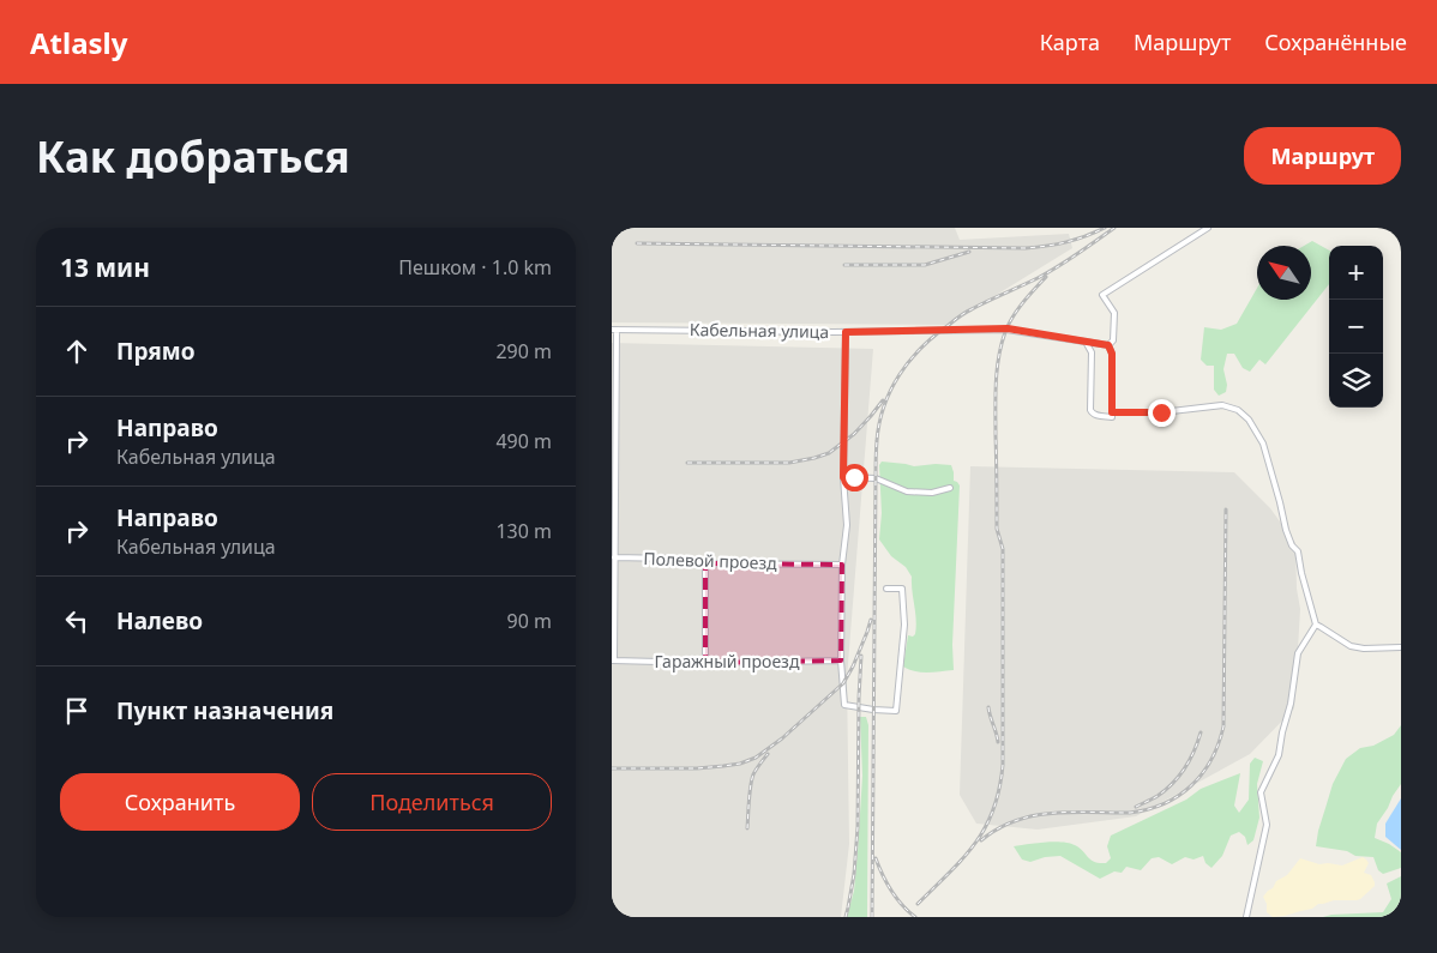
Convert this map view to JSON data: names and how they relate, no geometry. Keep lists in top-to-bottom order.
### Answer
{
  "streets": {
    "street": ["Кабельная улица", "Полевой проезд", "Гаражный проезд"]
  },
  "north": "top left",
  "page": {
    "header": "Atlasly",
    "nav": ["Карта", "Маршрут", "Сохранённые"],
    "buttons": [
      "Маршрут",
      ["Сохранить", "Поделиться"]
    ],
    "title": "Как добраться",
    "heading": ["13 мин", "Пешком · 1.0 km"],
    "map_buttons": ["+", "−"],
    "list": [
      ["Прямо", "290 m"],
      ["Направо", "Кабельная улица", "490 m"],
      ["Направо", "Кабельная улица", "130 m"],
      ["Налево", "90 m"],
      "Пункт назначения"
    ]
  }
}
